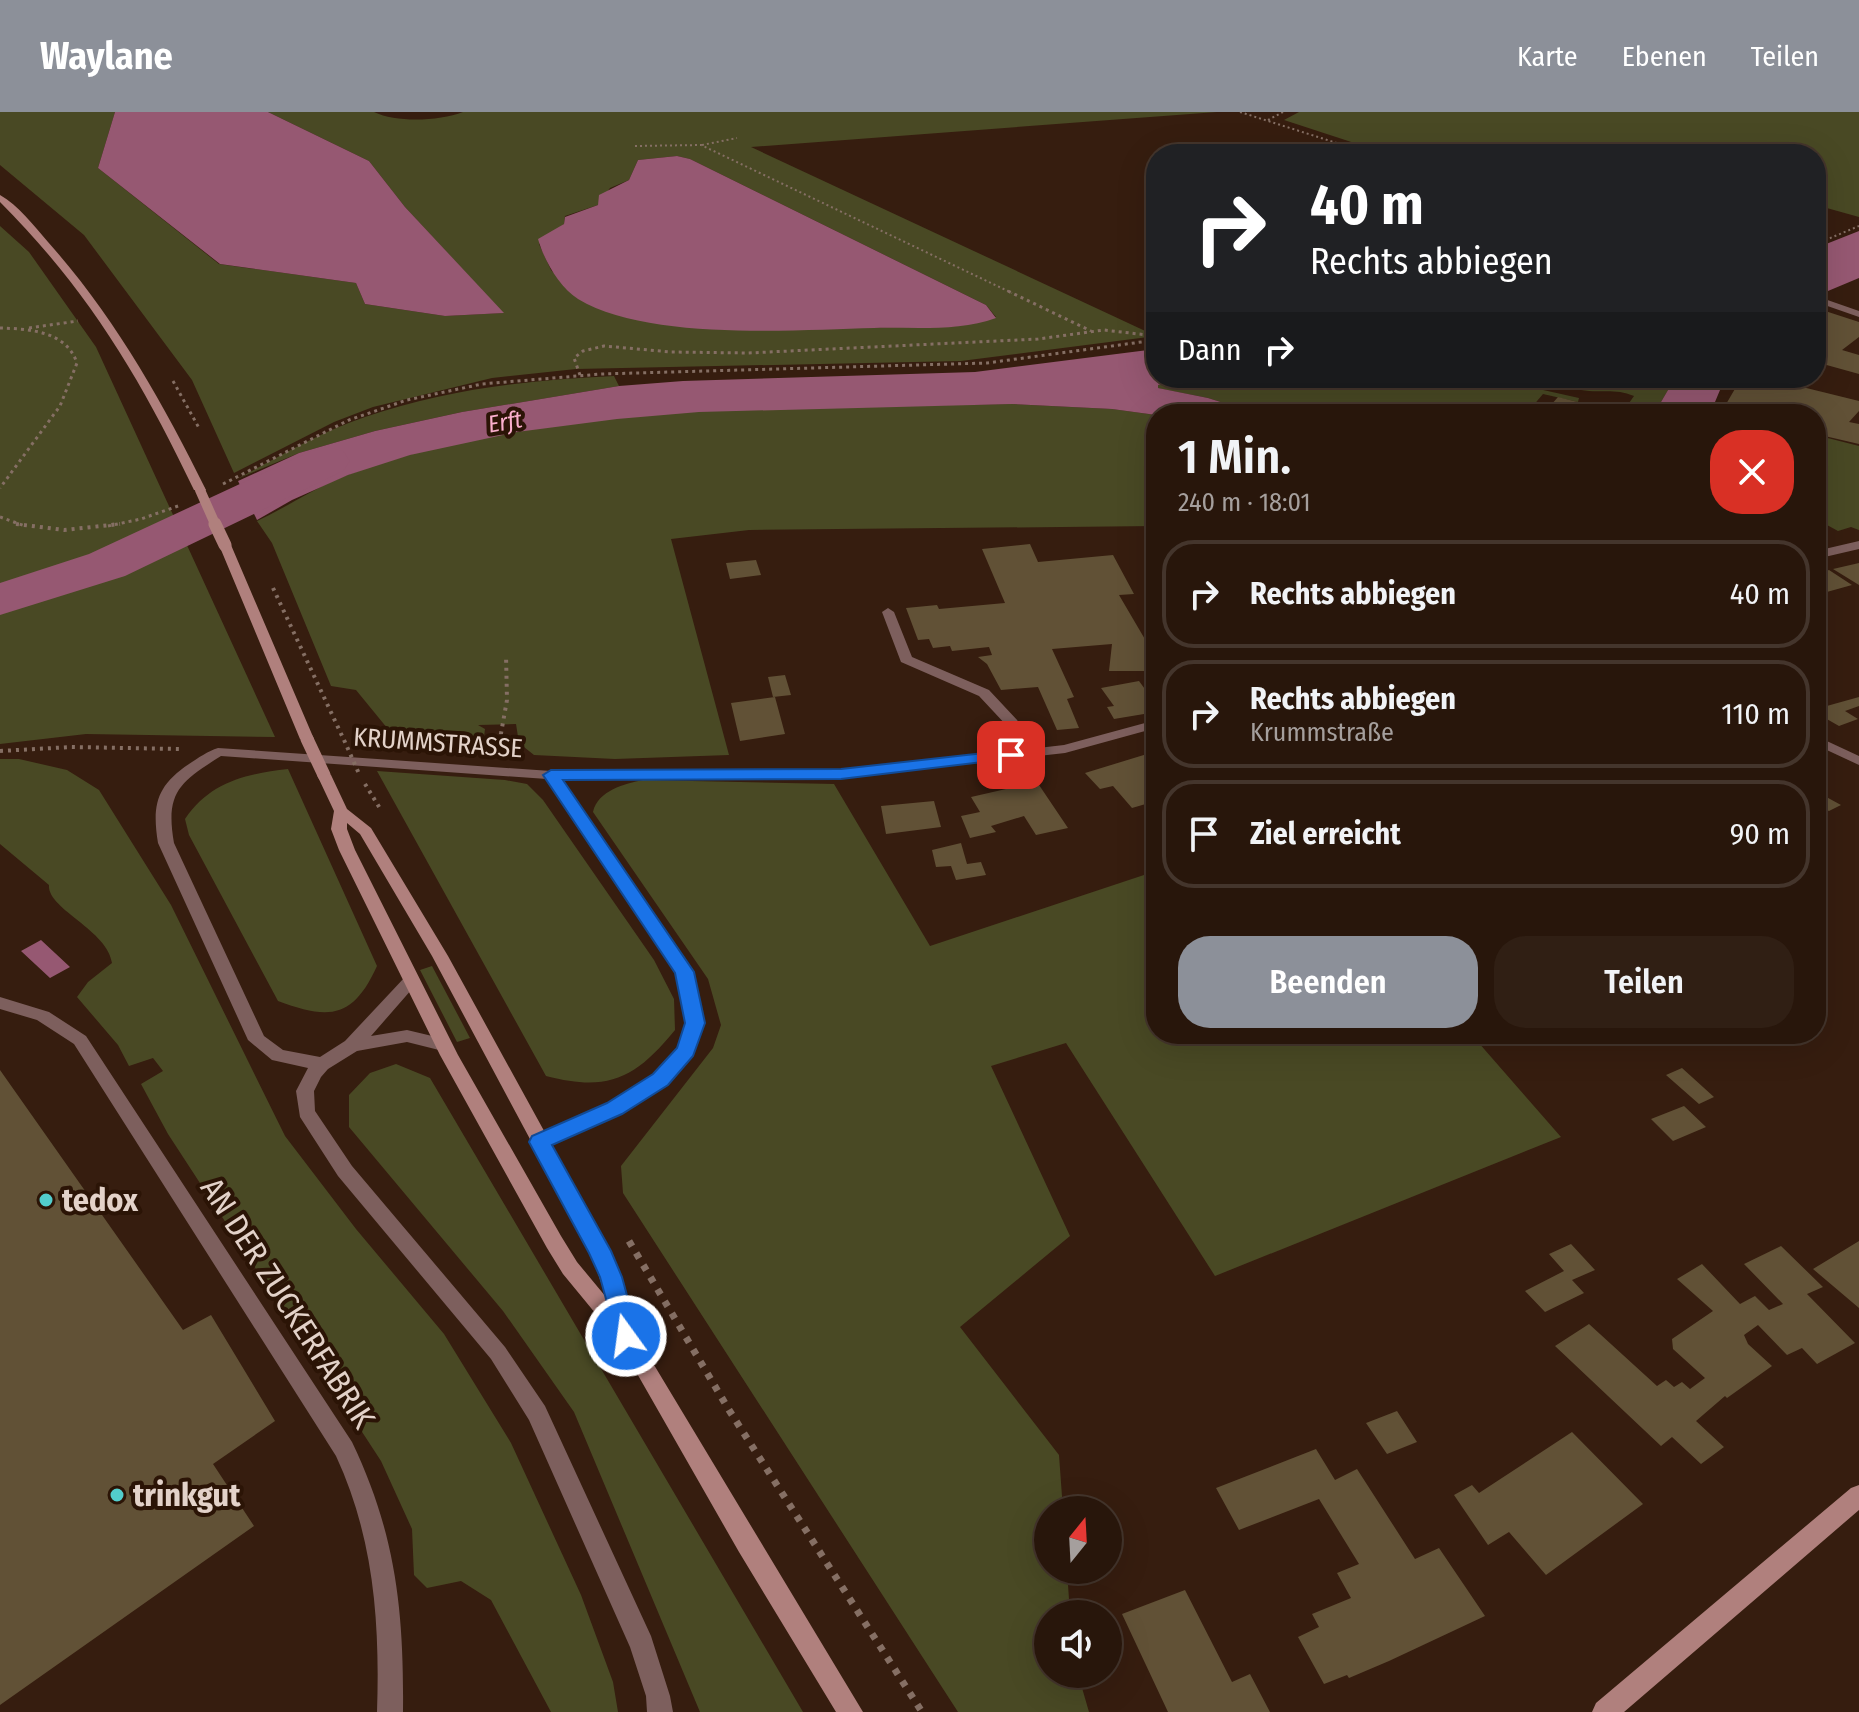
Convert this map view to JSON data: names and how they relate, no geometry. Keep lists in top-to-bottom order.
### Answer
{
  "streets": {
    "street": ["KRUMMSTRASSE", "AN DER ZUCKERFABRIK"]
  },
  "water": ["Erft"],
  "places": ["tedox", "trinkgut"],
  "north": "top",
  "page": {
    "header": "Waylane",
    "nav": ["Karte", "Ebenen", "Teilen"],
    "turn": ["40 m", "Rechts abbiegen"],
    "then": "Dann",
    "heading": ["1 Min.", "240 m · 18:01"],
    "list": [
      {
        "name": "Rechts abbiegen",
        "value": "40 m"
      },
      {
        "name": "Rechts abbiegen",
        "note": "Krummstraße",
        "value": "110 m"
      },
      {
        "name": "Ziel erreicht",
        "value": "90 m"
      }
    ],
    "buttons": ["Beenden", "Teilen"]
  }
}
